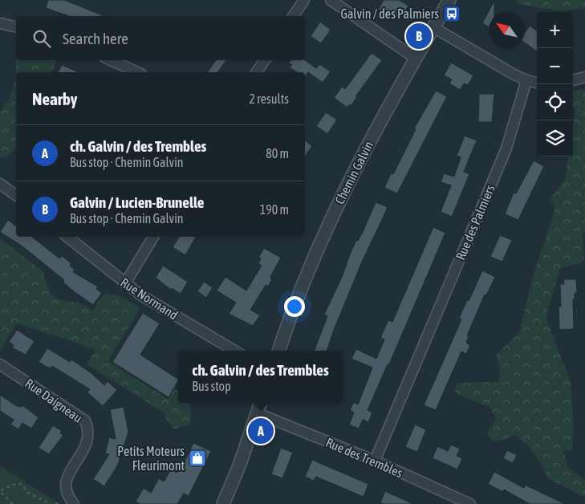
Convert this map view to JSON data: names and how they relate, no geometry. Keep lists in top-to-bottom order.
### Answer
{
  "streets": {
    "street": [
      "Chemin Galvin",
      "Rue des Palmiers",
      "Rue Normand",
      "Rue Daigneau",
      "Rue des Trembles"
    ]
  },
  "crossings": [
    ["Rue des Palmiers", "Rue des Trembles"]
  ],
  "places": {
    "bus stop": ["Galvin / des Palmiers"],
    "shop": ["Petits Moteurs Fleurimont"]
  },
  "north": "top left",
  "page": {
    "map_buttons": ["+", "−"],
    "search": "Search here",
    "pins": ["B", "A"],
    "heading": ["Nearby", "2 results"],
    "list": [
      {
        "mark": "A",
        "name": "ch. Galvin / des Trembles",
        "note": "Bus stop · Chemin Galvin",
        "value": "80 m"
      },
      {
        "mark": "B",
        "name": "Galvin / Lucien-Brunelle",
        "note": "Bus stop · Chemin Galvin",
        "value": "190 m"
      }
    ],
    "popup": ["ch. Galvin / des Trembles", "Bus stop"]
  }
}
